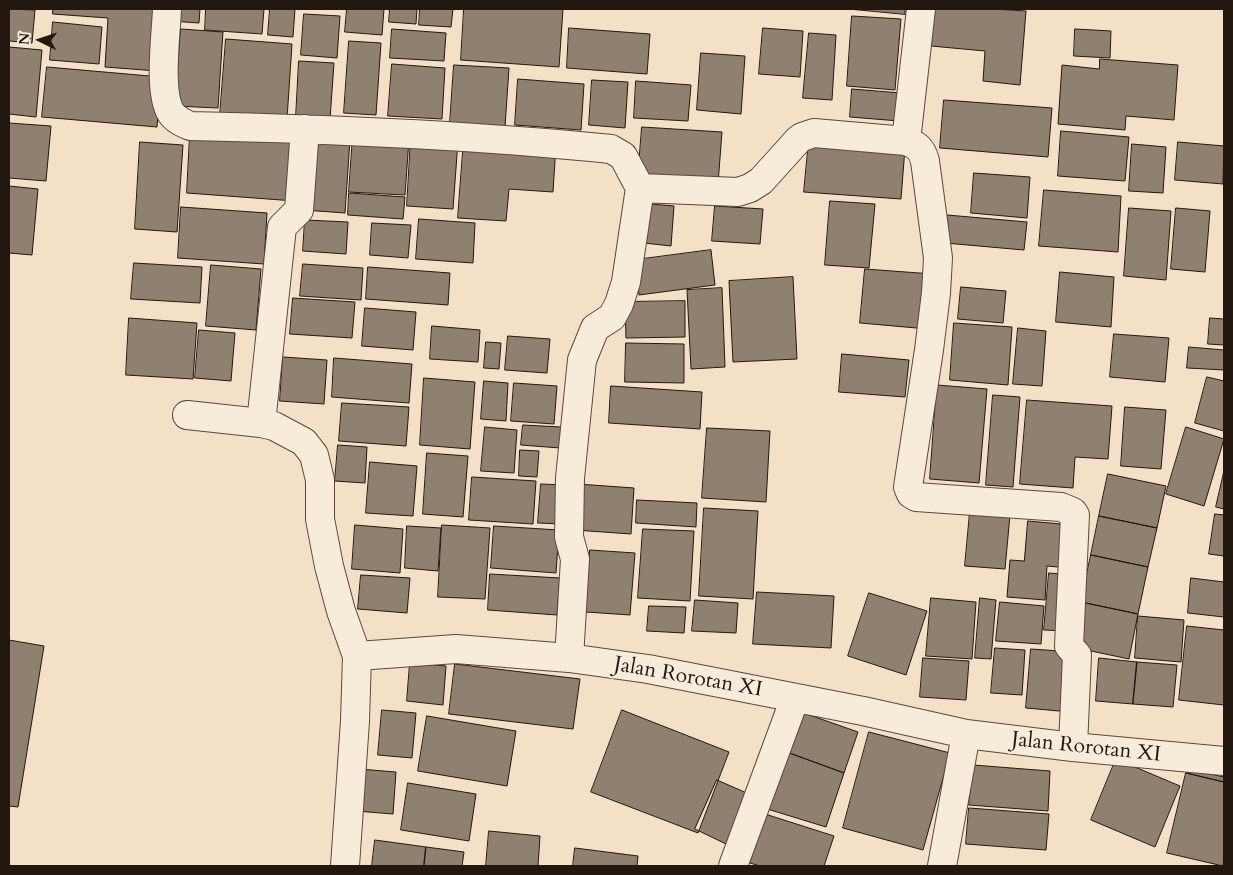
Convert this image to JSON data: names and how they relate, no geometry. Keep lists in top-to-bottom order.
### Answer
{
  "streets": {
    "street": ["Jalan Rorotan XI"]
  },
  "north": "left"
}
